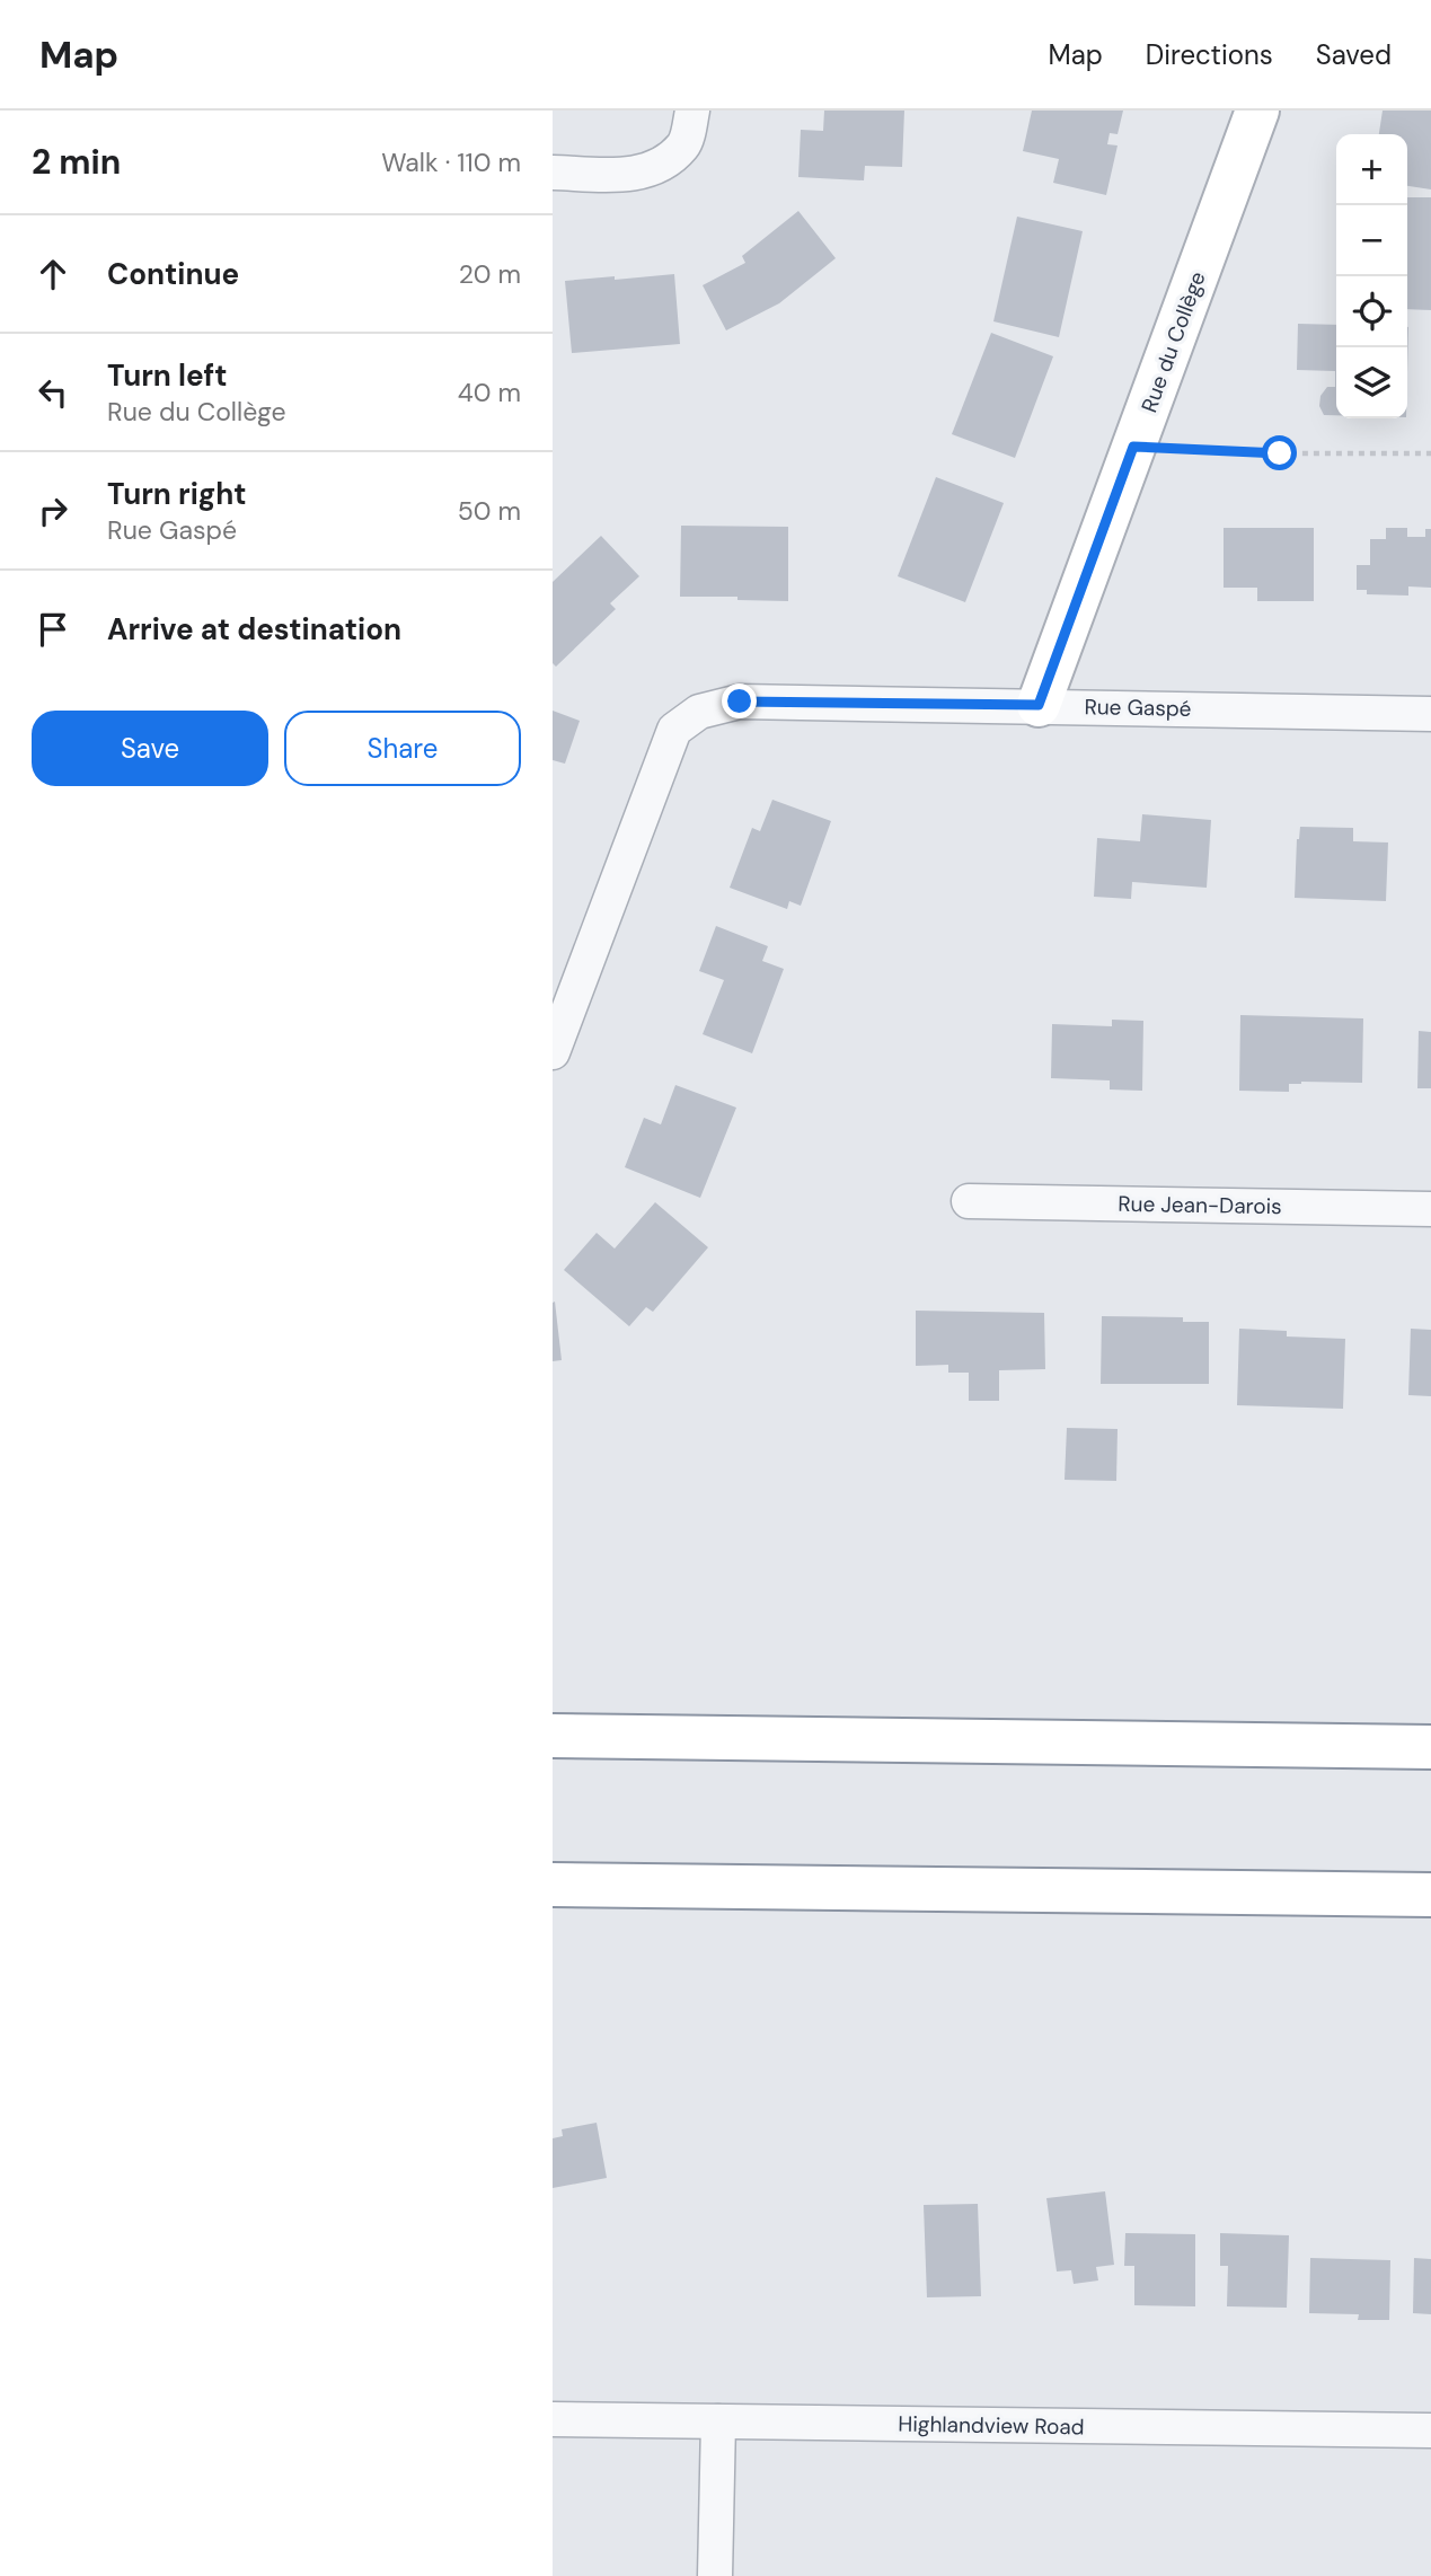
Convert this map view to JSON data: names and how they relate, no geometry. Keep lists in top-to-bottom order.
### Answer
{
  "streets": {
    "main road": ["Rue du Collège"],
    "street": ["Rue Gaspé", "Rue Jean-Darois", "Highlandview Road"]
  },
  "crossings": [
    ["Rue du Collège", "Rue Gaspé"]
  ],
  "page": {
    "header": "Map",
    "nav": ["Map", "Directions", "Saved"],
    "heading": ["2 min", "Walk · 110 m"],
    "map_buttons": ["+", "−"],
    "list": [
      ["Continue", "20 m"],
      ["Turn left", "Rue du Collège", "40 m"],
      ["Turn right", "Rue Gaspé", "50 m"],
      "Arrive at destination"
    ],
    "buttons": ["Save", "Share"]
  }
}
